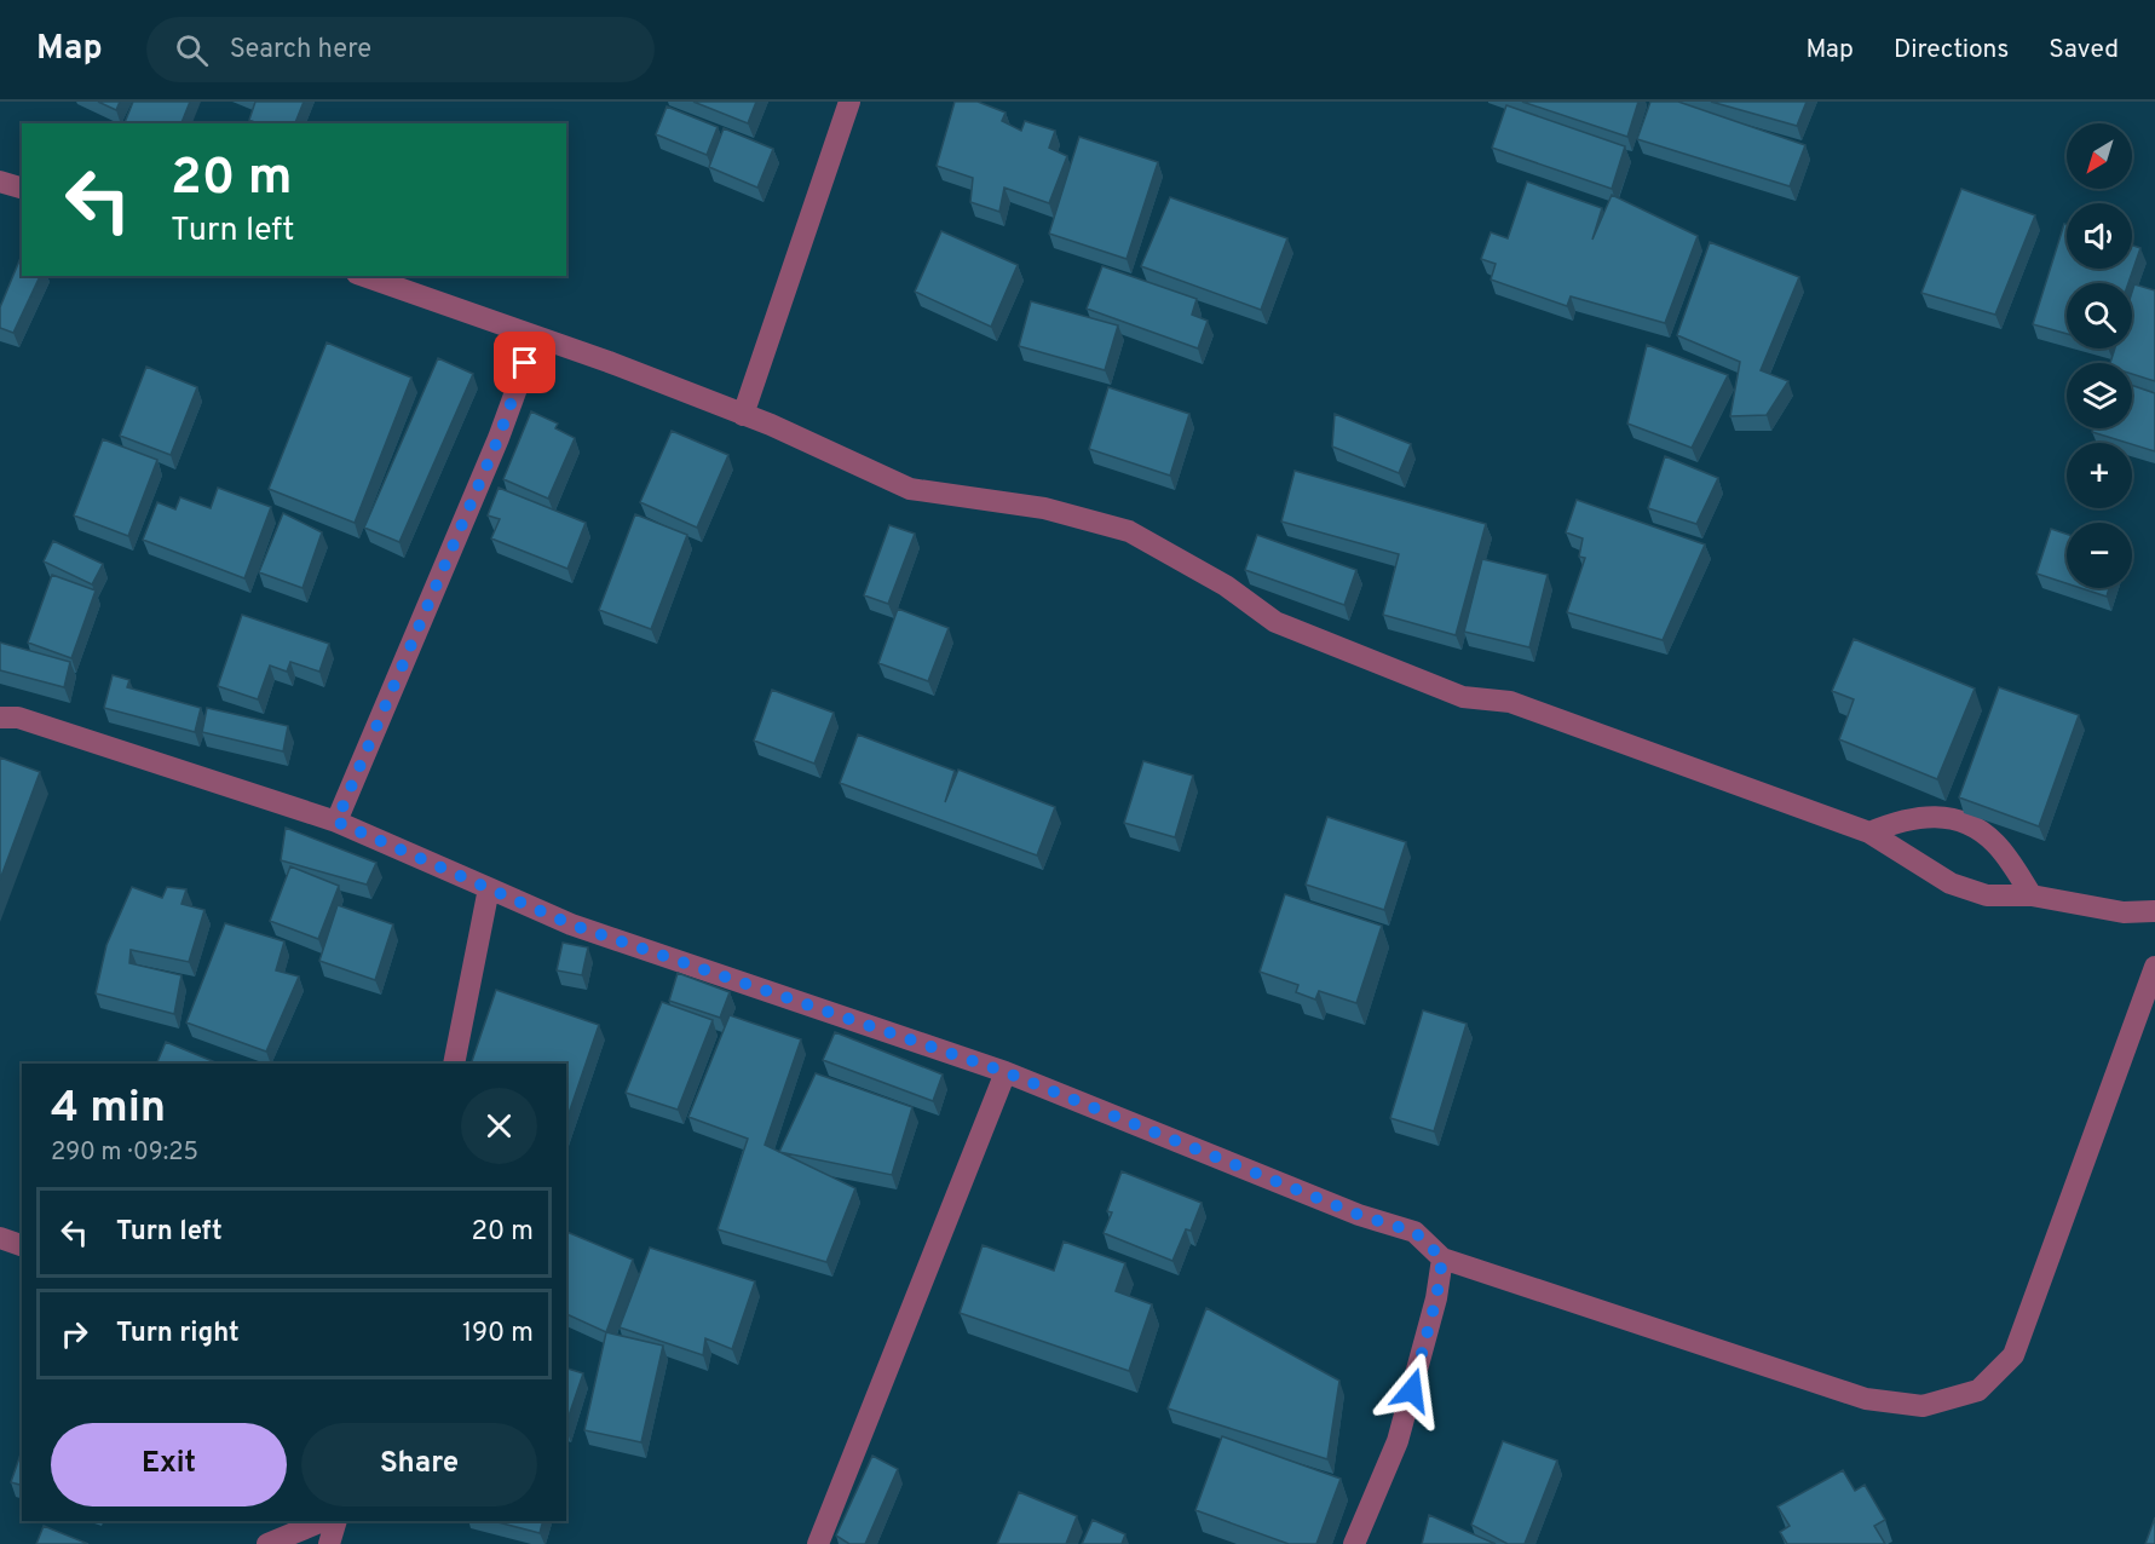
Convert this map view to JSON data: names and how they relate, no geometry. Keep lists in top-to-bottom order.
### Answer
{
  "north": "bottom left",
  "page": {
    "header": "Map",
    "search": "Search here",
    "nav": ["Map", "Directions", "Saved"],
    "map_buttons": ["+", "−"],
    "turn": ["20 m", "Turn left"],
    "heading": ["4 min", "290 m · 09:25"],
    "list": [
      {
        "name": "Turn left",
        "value": "20 m"
      },
      {
        "name": "Turn right",
        "value": "190 m"
      }
    ],
    "buttons": ["Exit", "Share"]
  }
}
